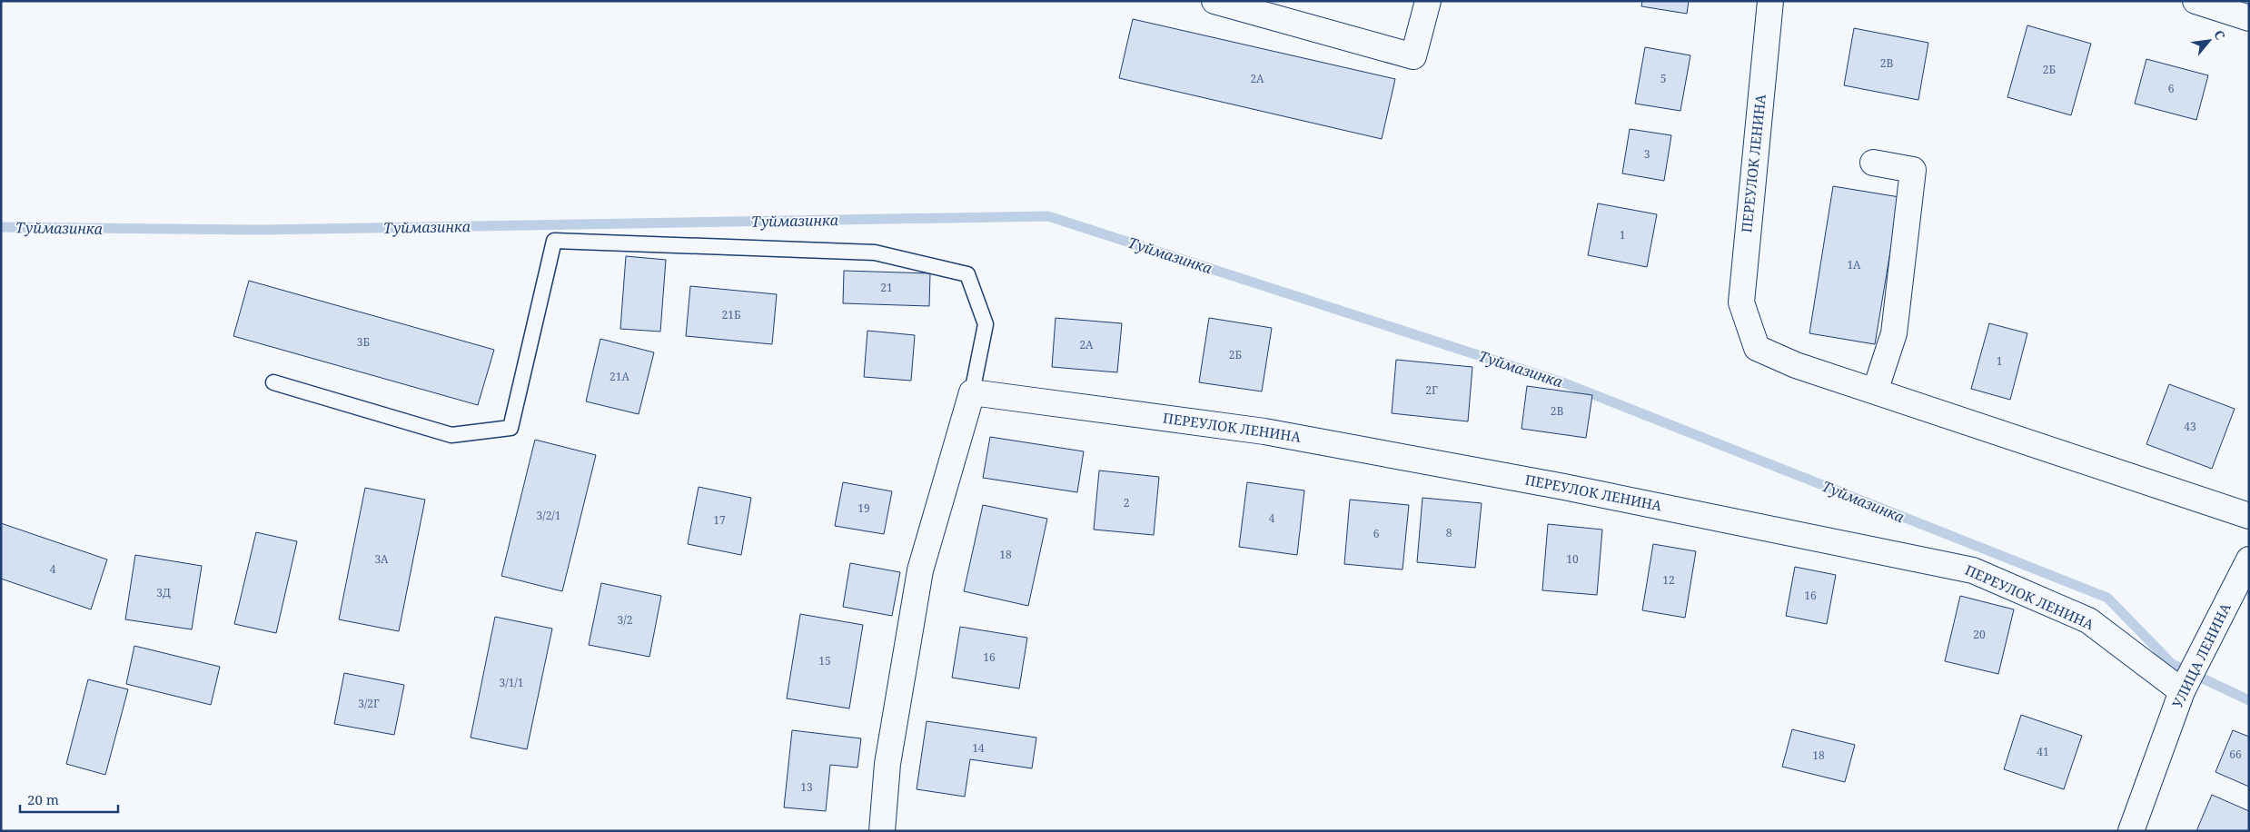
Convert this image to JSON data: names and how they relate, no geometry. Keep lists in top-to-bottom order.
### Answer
{
  "streets": {
    "street": ["ПЕРЕУЛОК ЛЕНИНА", "УЛИЦА ЛЕНИНА"]
  },
  "crossings": [
    ["ПЕРЕУЛОК ЛЕНИНА", "УЛИЦА ЛЕНИНА"]
  ],
  "water": ["Туймазинка"],
  "house_numbers": [
    "2В",
    "2Б",
    "2А",
    "5",
    "6",
    "3",
    "1",
    "1А",
    "21",
    "21Б",
    "3Б",
    "2А",
    "2Б",
    "1",
    "21А",
    "2Г",
    "2В",
    "43",
    "2",
    "19",
    "3/2/1",
    "4",
    "17",
    "8",
    "6",
    "18",
    "3А",
    "10",
    "4",
    "12",
    "3Д",
    "16",
    "3/2",
    "20",
    "16",
    "15",
    "3/1/1",
    "3/2Г",
    "14",
    "41",
    "66",
    "18",
    "13"
  ],
  "scale_bar": "20 m",
  "north": "top right"
}
